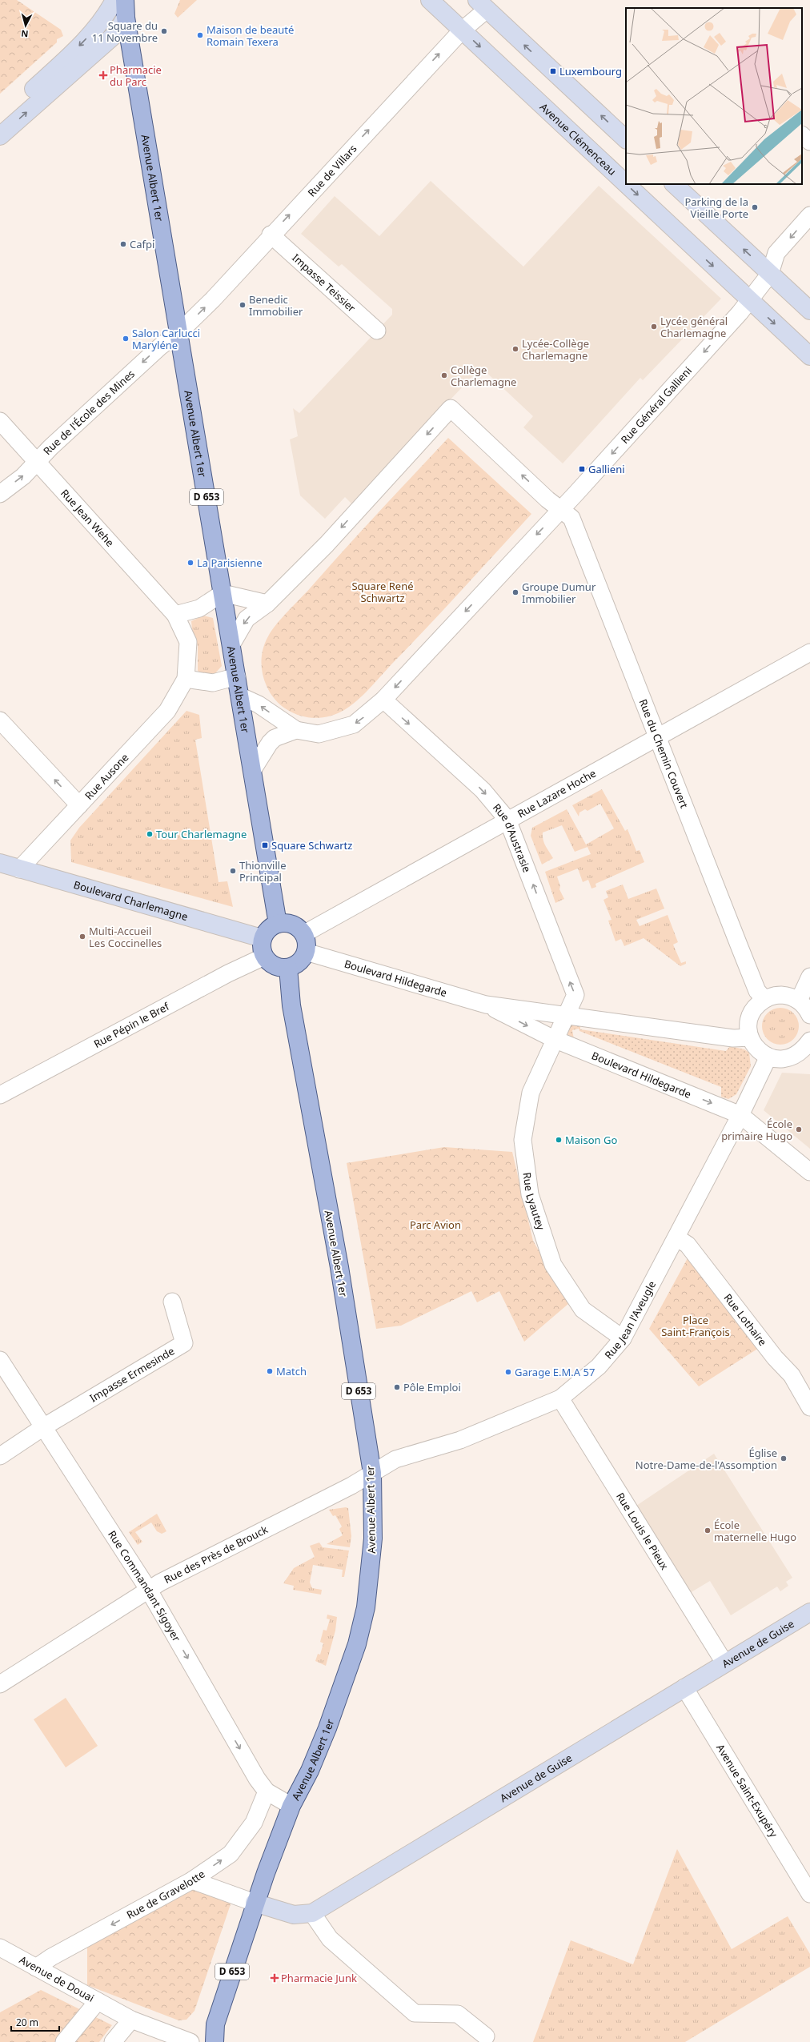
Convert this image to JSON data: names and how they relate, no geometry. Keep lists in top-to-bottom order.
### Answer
{
  "streets": {
    "main road": ["Avenue Albert 1er", "D 653"],
    "street": [
      "Avenue Clémenceau",
      "Rue de Villars",
      "Impasse Teissier",
      "Rue Général Gallieni",
      "Rue de l'École des Mines",
      "Rue Jean Wehe",
      "Rue du Chemin Couvert",
      "Rue Ausone",
      "Rue Lazare Hoche",
      "Rue d'Austrasie",
      "Boulevard Charlemagne",
      "Boulevard Hildegarde",
      "Rue Pépin le Bref",
      "Rue Lyautey",
      "Rue Jean l'Aveugle",
      "Rue Lothaire",
      "Impasse Ermesinde",
      "Rue Louis le Pieux",
      "Rue des Près de Brouck",
      "Rue Commandant Sigoyer",
      "Avenue de Guise",
      "Avenue Saint-Exupéry",
      "Rue de Gravelotte",
      "Avenue de Douai"
    ]
  },
  "crossings": [
    ["Avenue Clémenceau", "Rue de Villars"],
    ["Avenue Clémenceau", "Rue Général Gallieni"],
    ["Rue de Villars", "Avenue Albert 1er"],
    ["Rue de Villars", "Impasse Teissier"],
    ["Rue de Villars", "Rue de l'École des Mines"],
    ["Avenue Albert 1er", "Rue de l'École des Mines"],
    ["Avenue Albert 1er", "D 653"],
    ["Avenue Albert 1er", "Rue Lazare Hoche"],
    ["Avenue Albert 1er", "Boulevard Charlemagne"],
    ["Avenue Albert 1er", "Boulevard Hildegarde"],
    ["Avenue Albert 1er", "Rue Pépin le Bref"],
    ["Avenue Albert 1er", "Rue Jean l'Aveugle"],
    ["Avenue Albert 1er", "Rue des Près de Brouck"],
    ["Avenue Albert 1er", "Rue Commandant Sigoyer"],
    ["Avenue Albert 1er", "Avenue de Guise"],
    ["Rue Général Gallieni", "Rue du Chemin Couvert"],
    ["Rue de l'École des Mines", "Rue Jean Wehe"],
    ["D 653", "Avenue de Guise"],
    ["Rue Jean Wehe", "Rue Ausone"],
    ["Rue du Chemin Couvert", "Rue Lazare Hoche"],
    ["Rue Ausone", "Boulevard Charlemagne"],
    ["Rue Lazare Hoche", "Rue d'Austrasie"],
    ["Rue Lazare Hoche", "Boulevard Charlemagne"],
    ["Rue Lazare Hoche", "Boulevard Hildegarde"],
    ["Rue Lazare Hoche", "Rue Pépin le Bref"],
    ["Rue d'Austrasie", "Boulevard Hildegarde"],
    ["Rue d'Austrasie", "Rue Lyautey"],
    ["Boulevard Charlemagne", "Boulevard Hildegarde"],
    ["Boulevard Charlemagne", "Rue Pépin le Bref"],
    ["Boulevard Hildegarde", "Rue Pépin le Bref"],
    ["Boulevard Hildegarde", "Rue Lyautey"],
    ["Boulevard Hildegarde", "Rue Jean l'Aveugle"],
    ["Rue Lyautey", "Rue Jean l'Aveugle"],
    ["Rue Jean l'Aveugle", "Rue Lothaire"],
    ["Rue Jean l'Aveugle", "Rue Louis le Pieux"],
    ["Rue Jean l'Aveugle", "Rue des Près de Brouck"],
    ["Impasse Ermesinde", "Rue Commandant Sigoyer"],
    ["Rue Louis le Pieux", "Avenue de Guise"],
    ["Rue des Près de Brouck", "Rue Commandant Sigoyer"],
    ["Rue Commandant Sigoyer", "Rue de Gravelotte"],
    ["Avenue de Guise", "Avenue Saint-Exupéry"],
    ["Rue de Gravelotte", "Avenue de Douai"]
  ],
  "one_way": ["Rue de Villars", "Rue Général Gallieni", "Rue Commandant Sigoyer"],
  "parks": ["Square René Schwartz", "Parc Avion", "Place Saint-François"],
  "places": {
    "other": [
      "Square du 11 Novembre",
      "Maison de beauté Romain Texera",
      "Parking de la Vieille Porte",
      "Cafpi",
      "Benedic Immobilier",
      "Lycée général Charlemagne",
      "Salon Carlucci Maryléne",
      "Lycée-Collège Charlemagne",
      "Collège Charlemagne",
      "La Parisienne",
      "Groupe Dumur Immobilier",
      "Tour Charlemagne",
      "Thionville Principal",
      "Multi-Accueil Les Coccinelles",
      "École primaire Hugo",
      "Maison Go",
      "Match",
      "Garage E.M.A 57",
      "Pôle Emploi",
      "Église Notre-Dame-de-l'Assomption",
      "École maternelle Hugo"
    ],
    "transit": ["Luxembourg", "Gallieni", "Square Schwartz"],
    "health": ["Pharmacie du Parc", "Pharmacie Junk"]
  },
  "scale_bar": "20 m",
  "north": "bottom"
}
